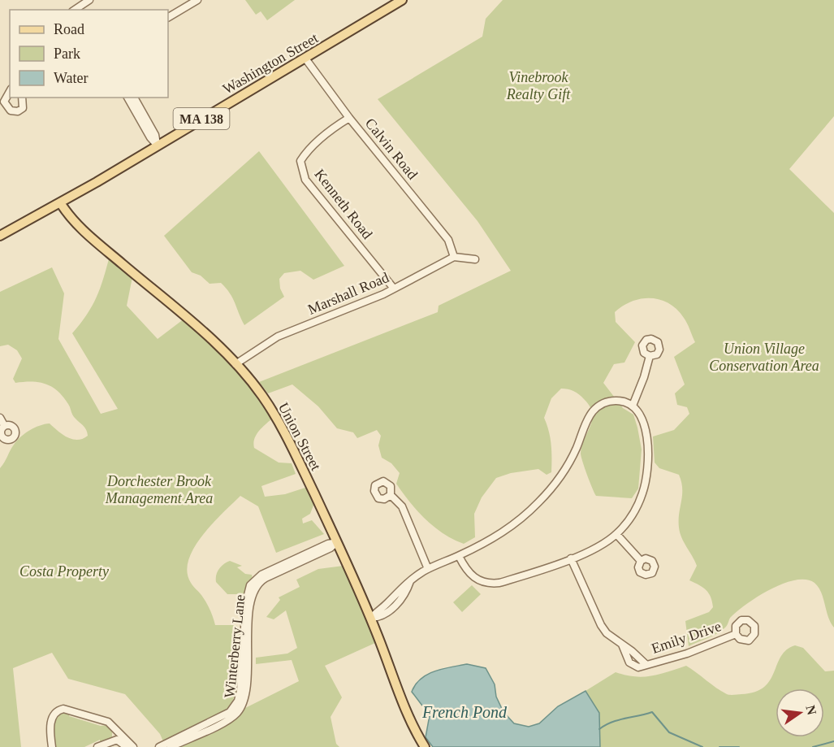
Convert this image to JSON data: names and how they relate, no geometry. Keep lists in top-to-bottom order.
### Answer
{
  "streets": {
    "main road": ["Washington Street", "MA 138", "Union Street"],
    "street": [
      "Calvin Road",
      "Kenneth Road",
      "Marshall Road",
      "Emily Drive",
      "Winterberry Lane"
    ]
  },
  "crossings": [
    ["Washington Street", "Calvin Road"],
    ["Washington Street", "Union Street"],
    ["Calvin Road", "Kenneth Road"],
    ["Calvin Road", "Marshall Road"],
    ["Kenneth Road", "Marshall Road"],
    ["Marshall Road", "Union Street"],
    ["Union Street", "Winterberry Lane"]
  ],
  "water": ["French Pond"],
  "parks": [
    "Vinebrook Realty Gift",
    "Union Village Conservation Area",
    "Dorchester Brook Management Area",
    "Costa Property"
  ],
  "legend": ["Road", "Park", "Water"],
  "north": "right"
}
